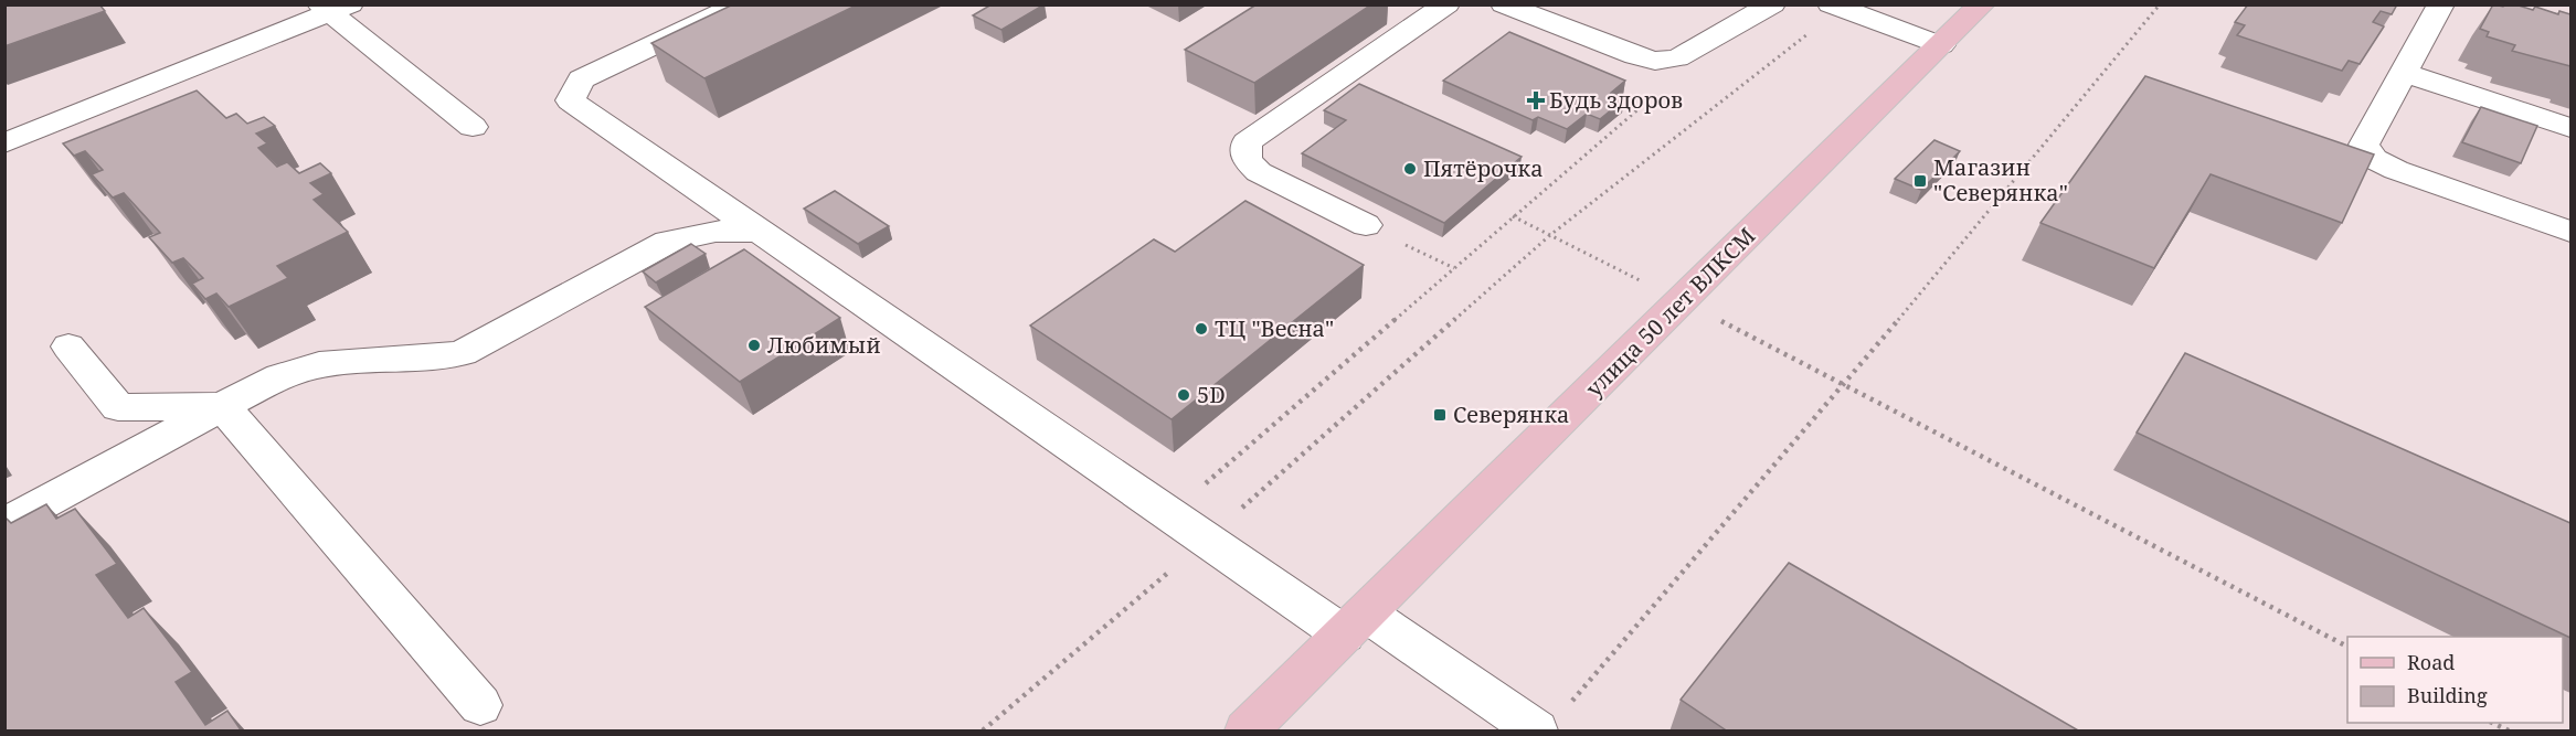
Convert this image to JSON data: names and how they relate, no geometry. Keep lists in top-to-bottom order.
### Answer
{
  "streets": {
    "main road": ["улица 50 лет ВЛКСМ"]
  },
  "places": {
    "health": ["Будь здоров"],
    "other": [
      "Пятёрочка",
      "ТЦ \"Весна\"",
      "Любимый",
      "5D"
    ],
    "transit": ["Магазин \"Северянка\"", "Северянка"]
  },
  "legend": ["Road", "Building"]
}
